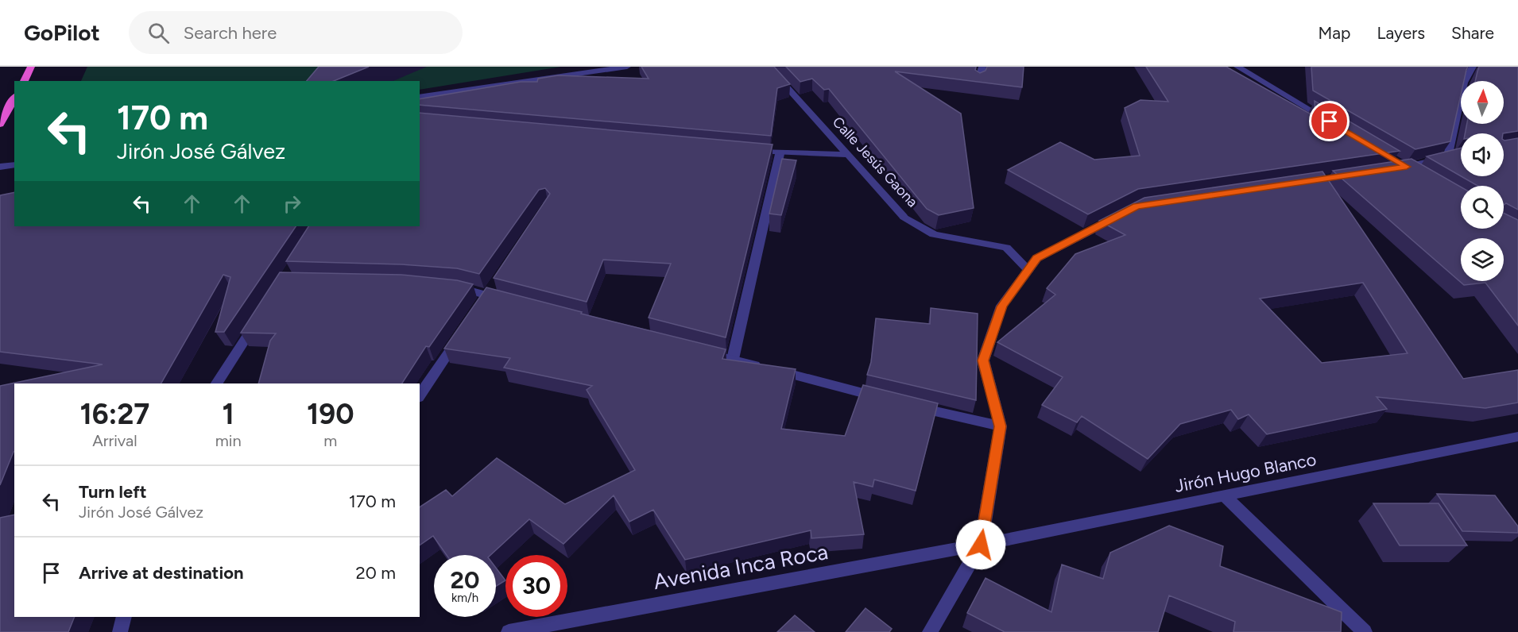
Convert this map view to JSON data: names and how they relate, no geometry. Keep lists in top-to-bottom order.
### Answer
{
  "streets": {
    "street": ["Calle Jesús Gaona", "Jirón Hugo Blanco", "Avenida Inca Roca"]
  },
  "crossings": [
    ["Jirón Hugo Blanco", "Avenida Inca Roca"]
  ],
  "north": "top",
  "page": {
    "header": "GoPilot",
    "search": "Search here",
    "nav": ["Map", "Layers", "Share"],
    "turn": ["170 m", "Jirón José Gálvez"],
    "eta": [
      "16:27",
      "Arrival",
      "1",
      "min",
      "190",
      "m"
    ],
    "list": [
      {
        "name": "Turn left",
        "note": "Jirón José Gálvez",
        "value": "170 m"
      },
      {
        "name": "Arrive at destination",
        "value": "20 m"
      }
    ],
    "speed": "20 km/h",
    "limit": "30"
  }
}
